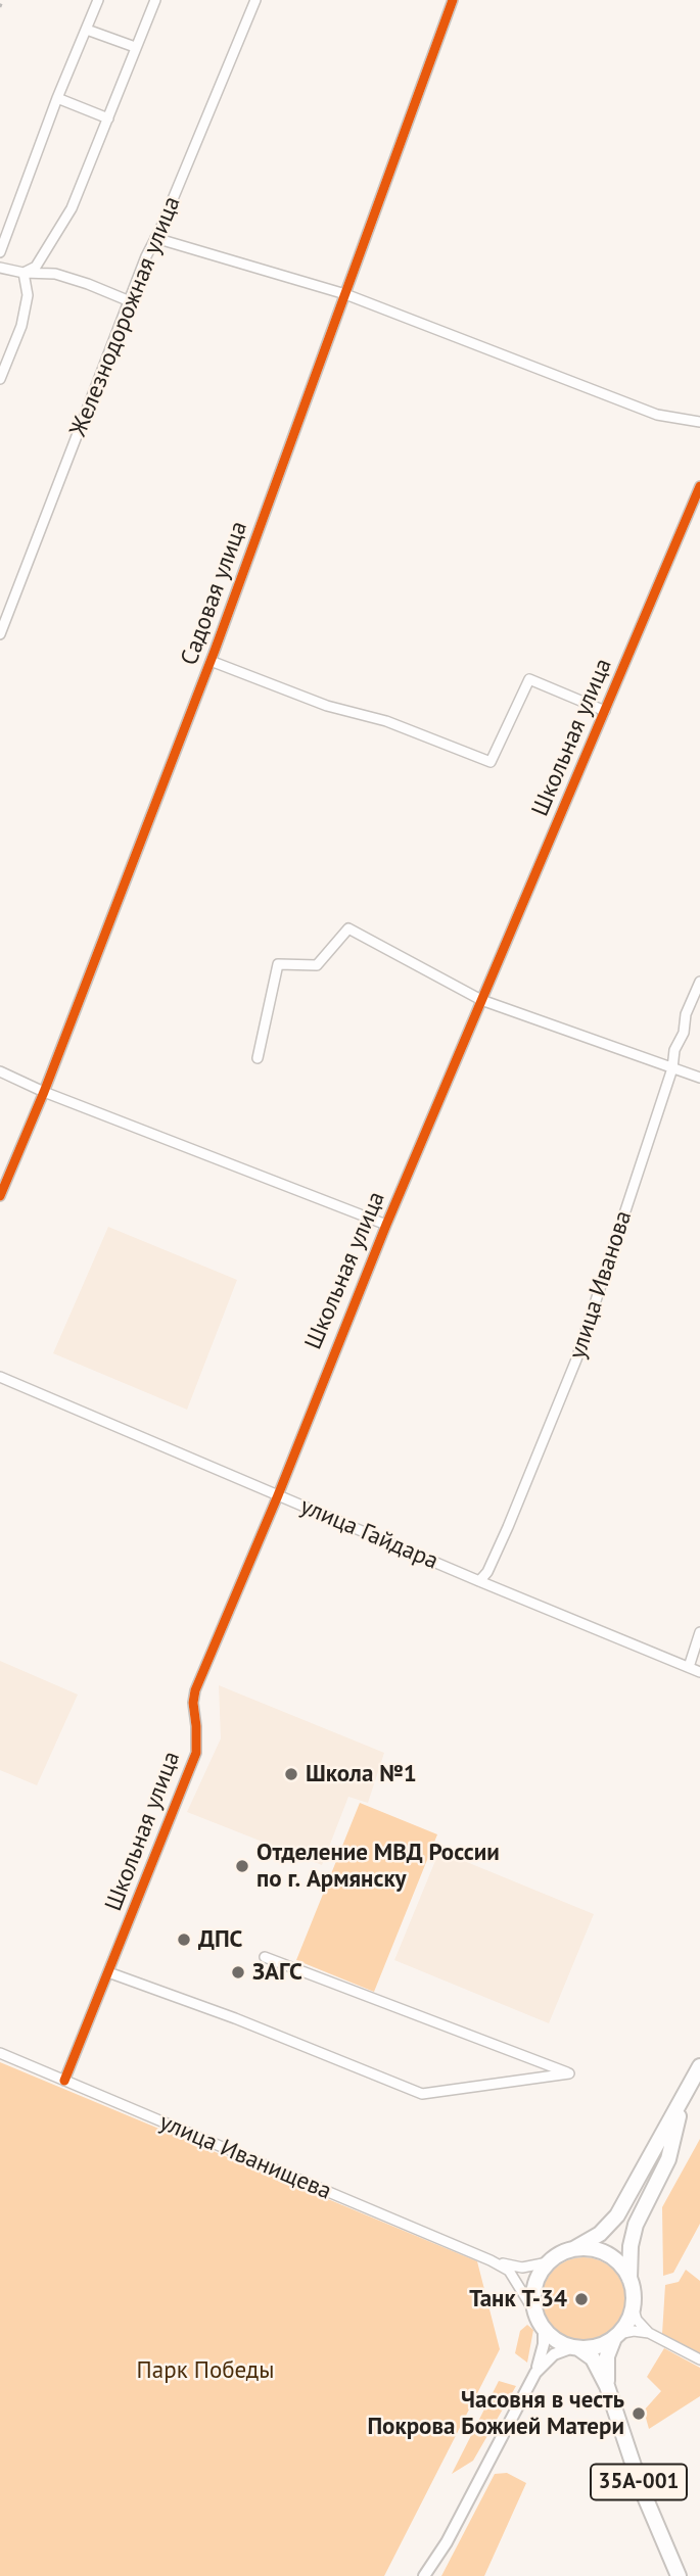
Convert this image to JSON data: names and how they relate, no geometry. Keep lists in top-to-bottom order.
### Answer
{
  "streets": {
    "highway": ["35А-001"],
    "street": [
      "Железнодорожная улица",
      "Садовая улица",
      "Школьная улица",
      "улица Иванова",
      "улица Гайдара",
      "улица Иванищева"
    ]
  },
  "crossings": [
    ["Садовая улица", "Школьная улица"],
    ["Школьная улица", "улица Гайдара"],
    ["Школьная улица", "улица Иванищева"],
    ["улица Иванова", "улица Гайдара"],
    ["улица Иванищева", "35А-001"]
  ],
  "parks": ["Парк Победы"],
  "places": [
    "Школа №1",
    "Отделение МВД России по г. Армянску",
    "ДПС",
    "ЗАГС",
    "Танк Т-34",
    "Часовня в честь Покрова Божией Матери"
  ]
}
